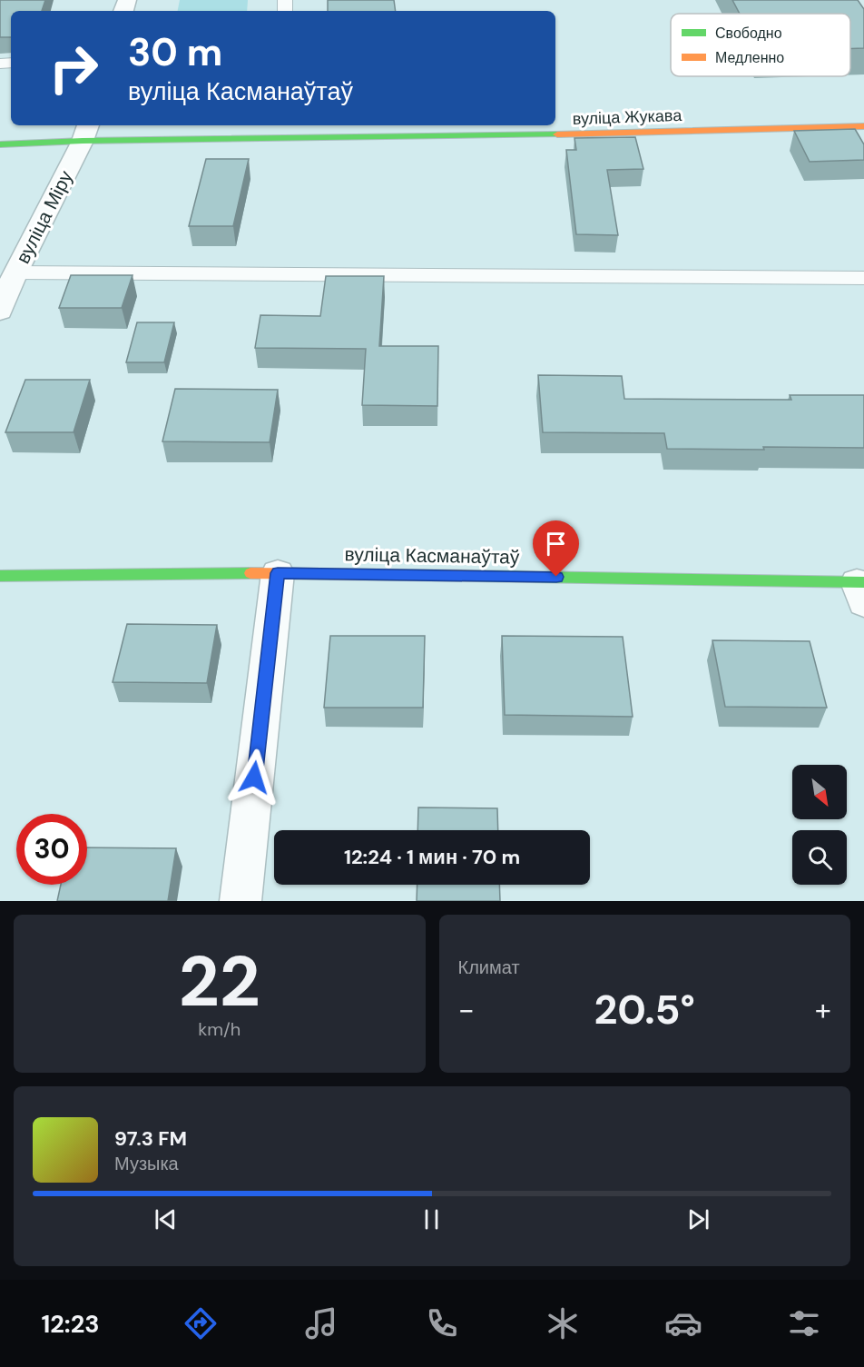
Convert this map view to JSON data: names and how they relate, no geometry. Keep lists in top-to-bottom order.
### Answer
{
  "streets": {
    "street": ["вуліца Жукава", "вуліца Міру", "вуліца Касманаўтаў"]
  },
  "crossings": [
    ["вуліца Жукава", "вуліца Міру"]
  ],
  "legend": ["Свободно", "Медленно"],
  "north": "bottom right",
  "page": {
    "turn": ["30 m", "вуліца Касманаўтаў"],
    "limit": "30",
    "trip": "12:24 · 1 мин · 70 m",
    "tile": [
      ["22", "km/h"],
      "Климат"
    ],
    "heat": ["−", "20.5°", "+"],
    "song": ["97.3 FM", "Музыка"],
    "tabs": "12:23"
  }
}
